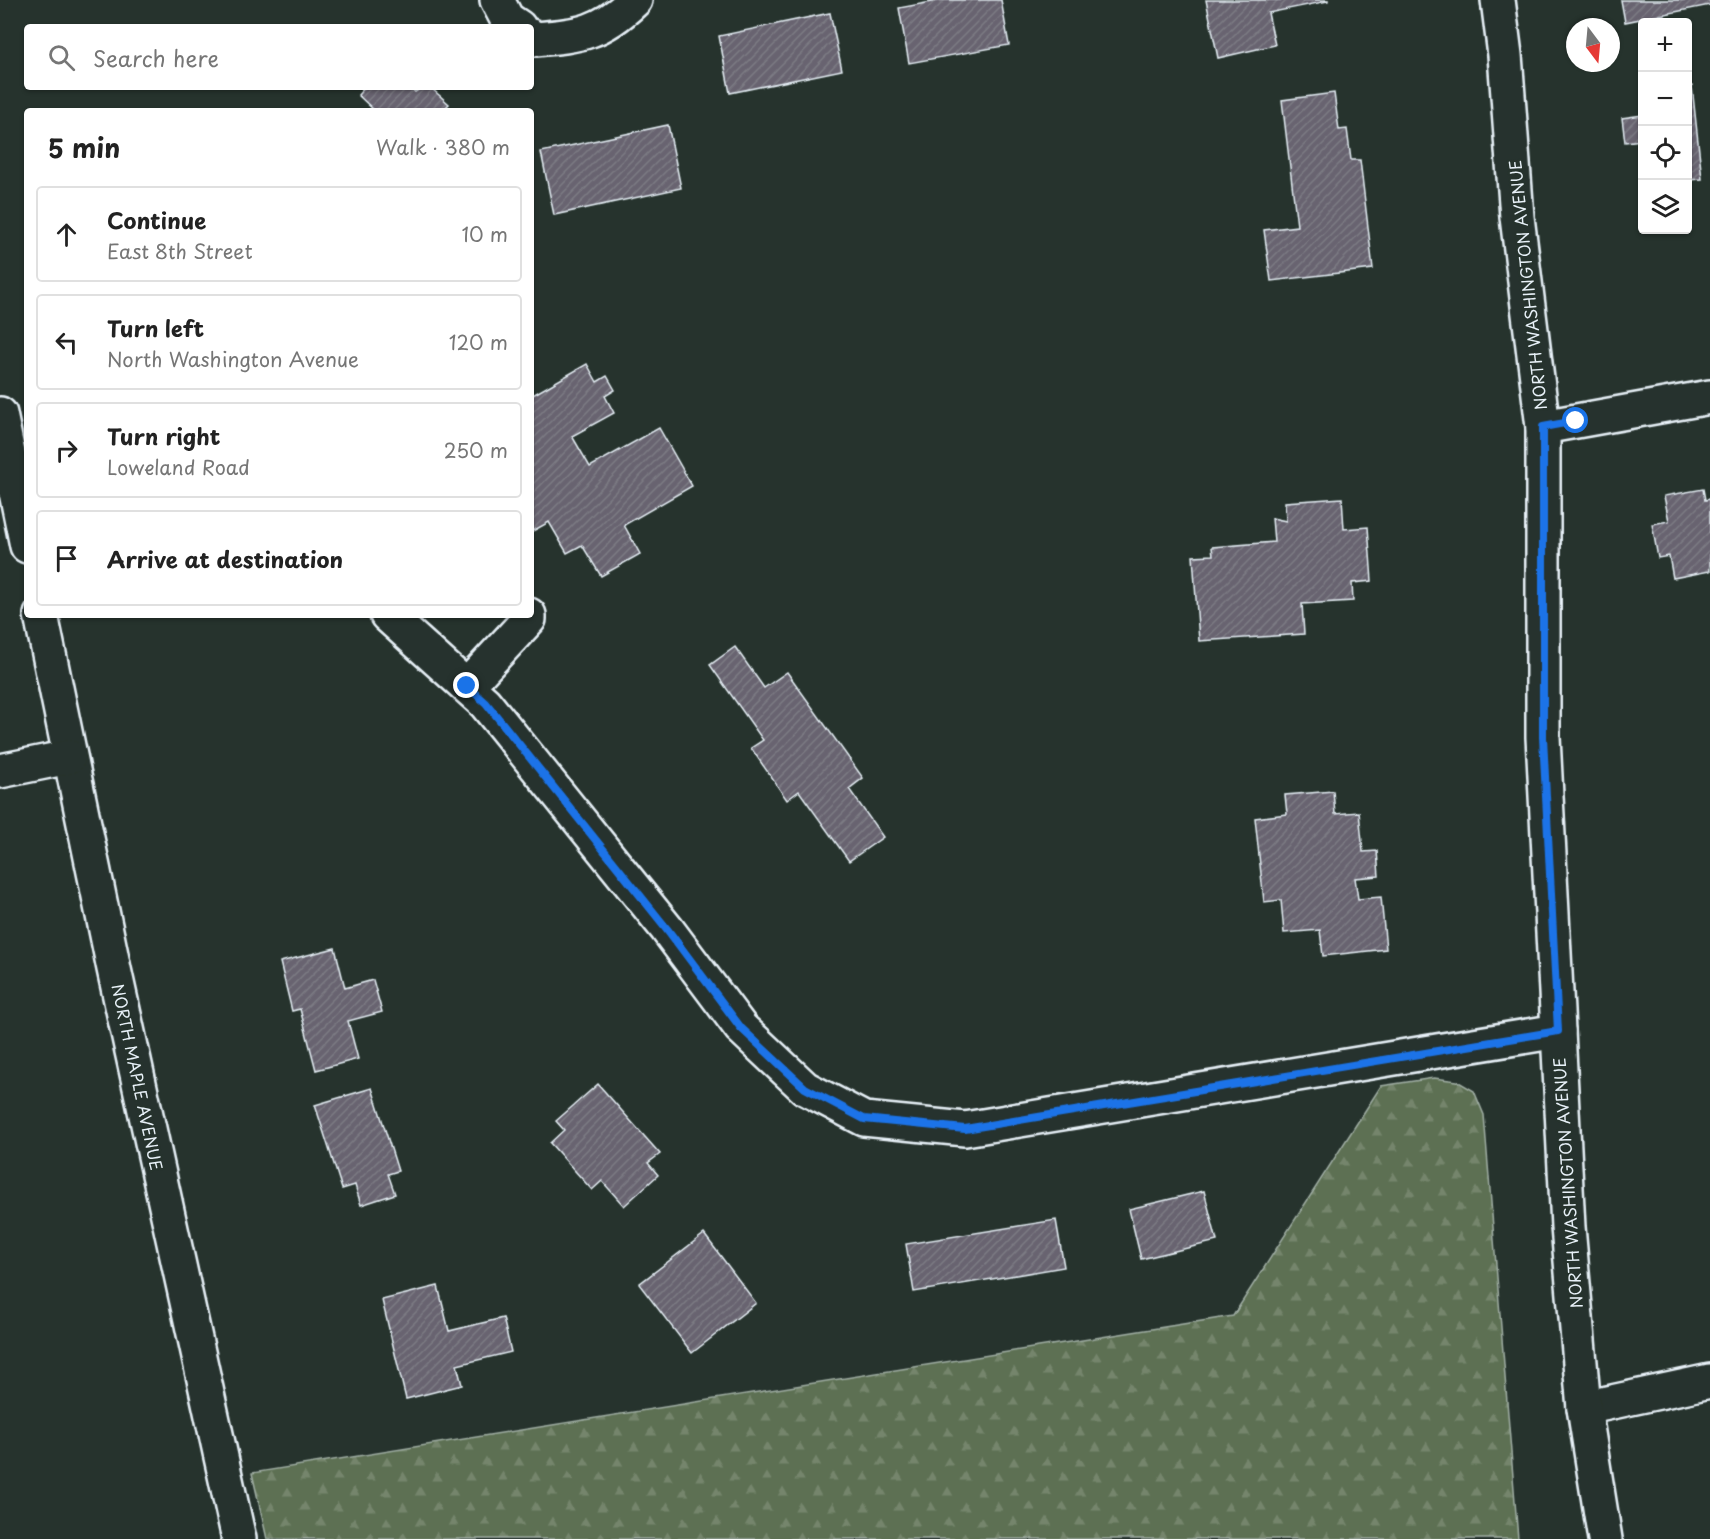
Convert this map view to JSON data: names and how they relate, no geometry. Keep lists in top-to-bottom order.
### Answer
{
  "streets": {
    "street": ["NORTH WASHINGTON AVENUE", "NORTH MAPLE AVENUE"]
  },
  "north": "bottom",
  "page": {
    "map_buttons": ["+", "−"],
    "search": "Search here",
    "heading": ["5 min", "Walk · 380 m"],
    "list": [
      ["Continue", "East 8th Street", "10 m"],
      ["Turn left", "North Washington Avenue", "120 m"],
      ["Turn right", "Loweland Road", "250 m"],
      "Arrive at destination"
    ]
  }
}
